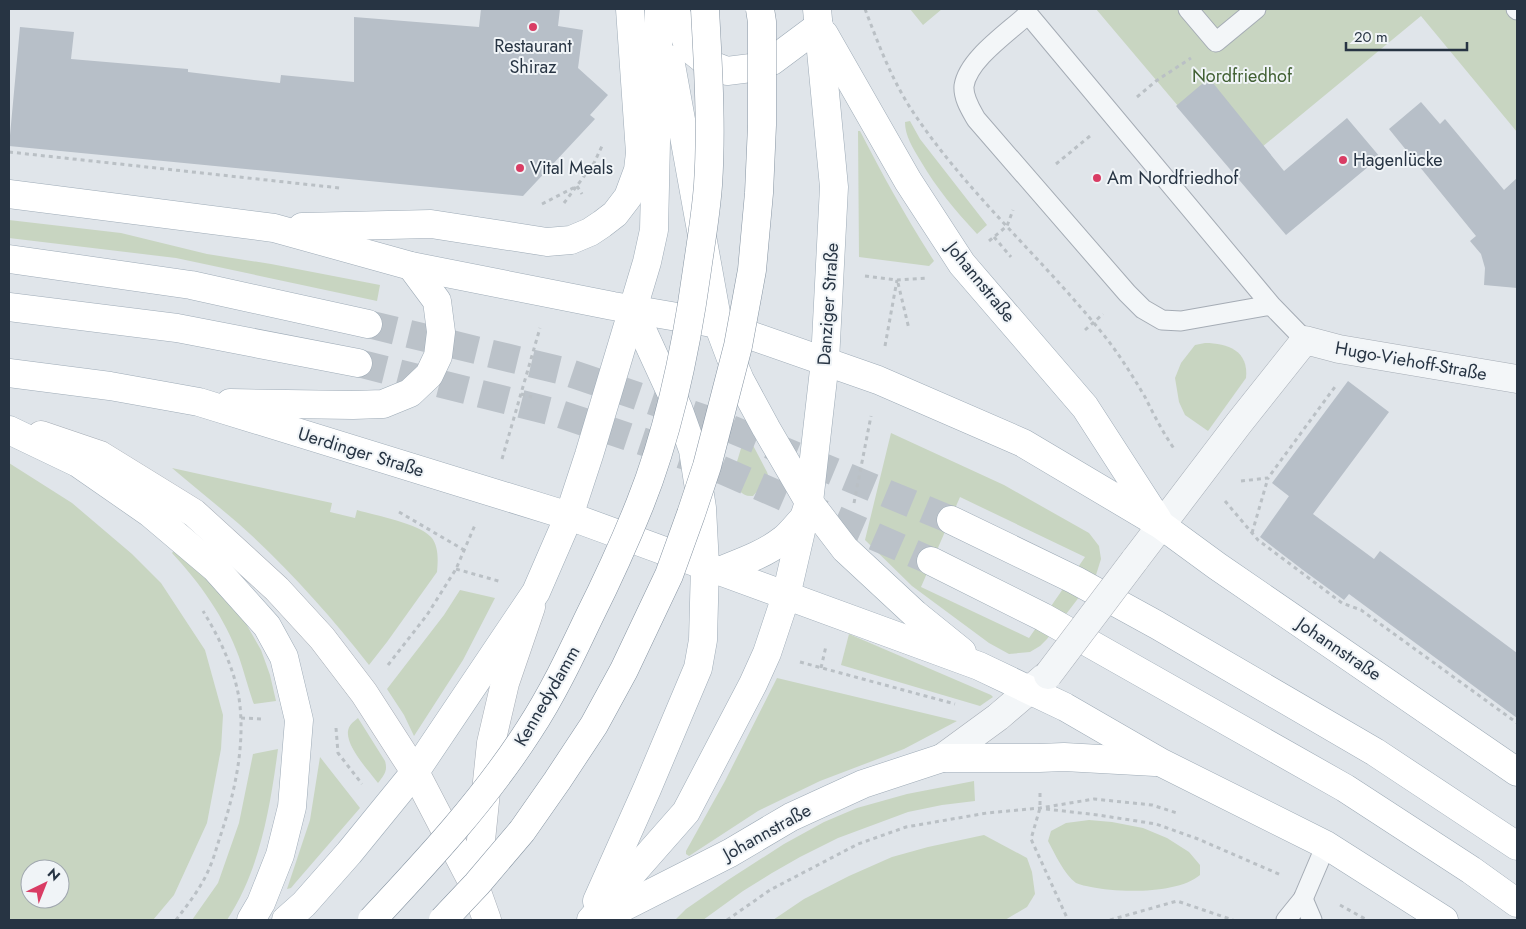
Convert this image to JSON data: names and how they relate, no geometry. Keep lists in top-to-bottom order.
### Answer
{
  "streets": {
    "main road": [
      "Johannstraße",
      "Danziger Straße",
      "Uerdinger Straße",
      "Kennedydamm"
    ],
    "street": ["Hugo-Viehoff-Straße"]
  },
  "crossings": [
    ["Johannstraße", "Danziger Straße"],
    ["Johannstraße", "Hugo-Viehoff-Straße"],
    ["Johannstraße", "Uerdinger Straße"]
  ],
  "parks": ["Nordfriedhof"],
  "places": [
    "Restaurant Shiraz",
    "Hagenlücke",
    "Vital Meals",
    "Am Nordfriedhof"
  ],
  "scale_bar": "20 m",
  "north": "top right"
}
